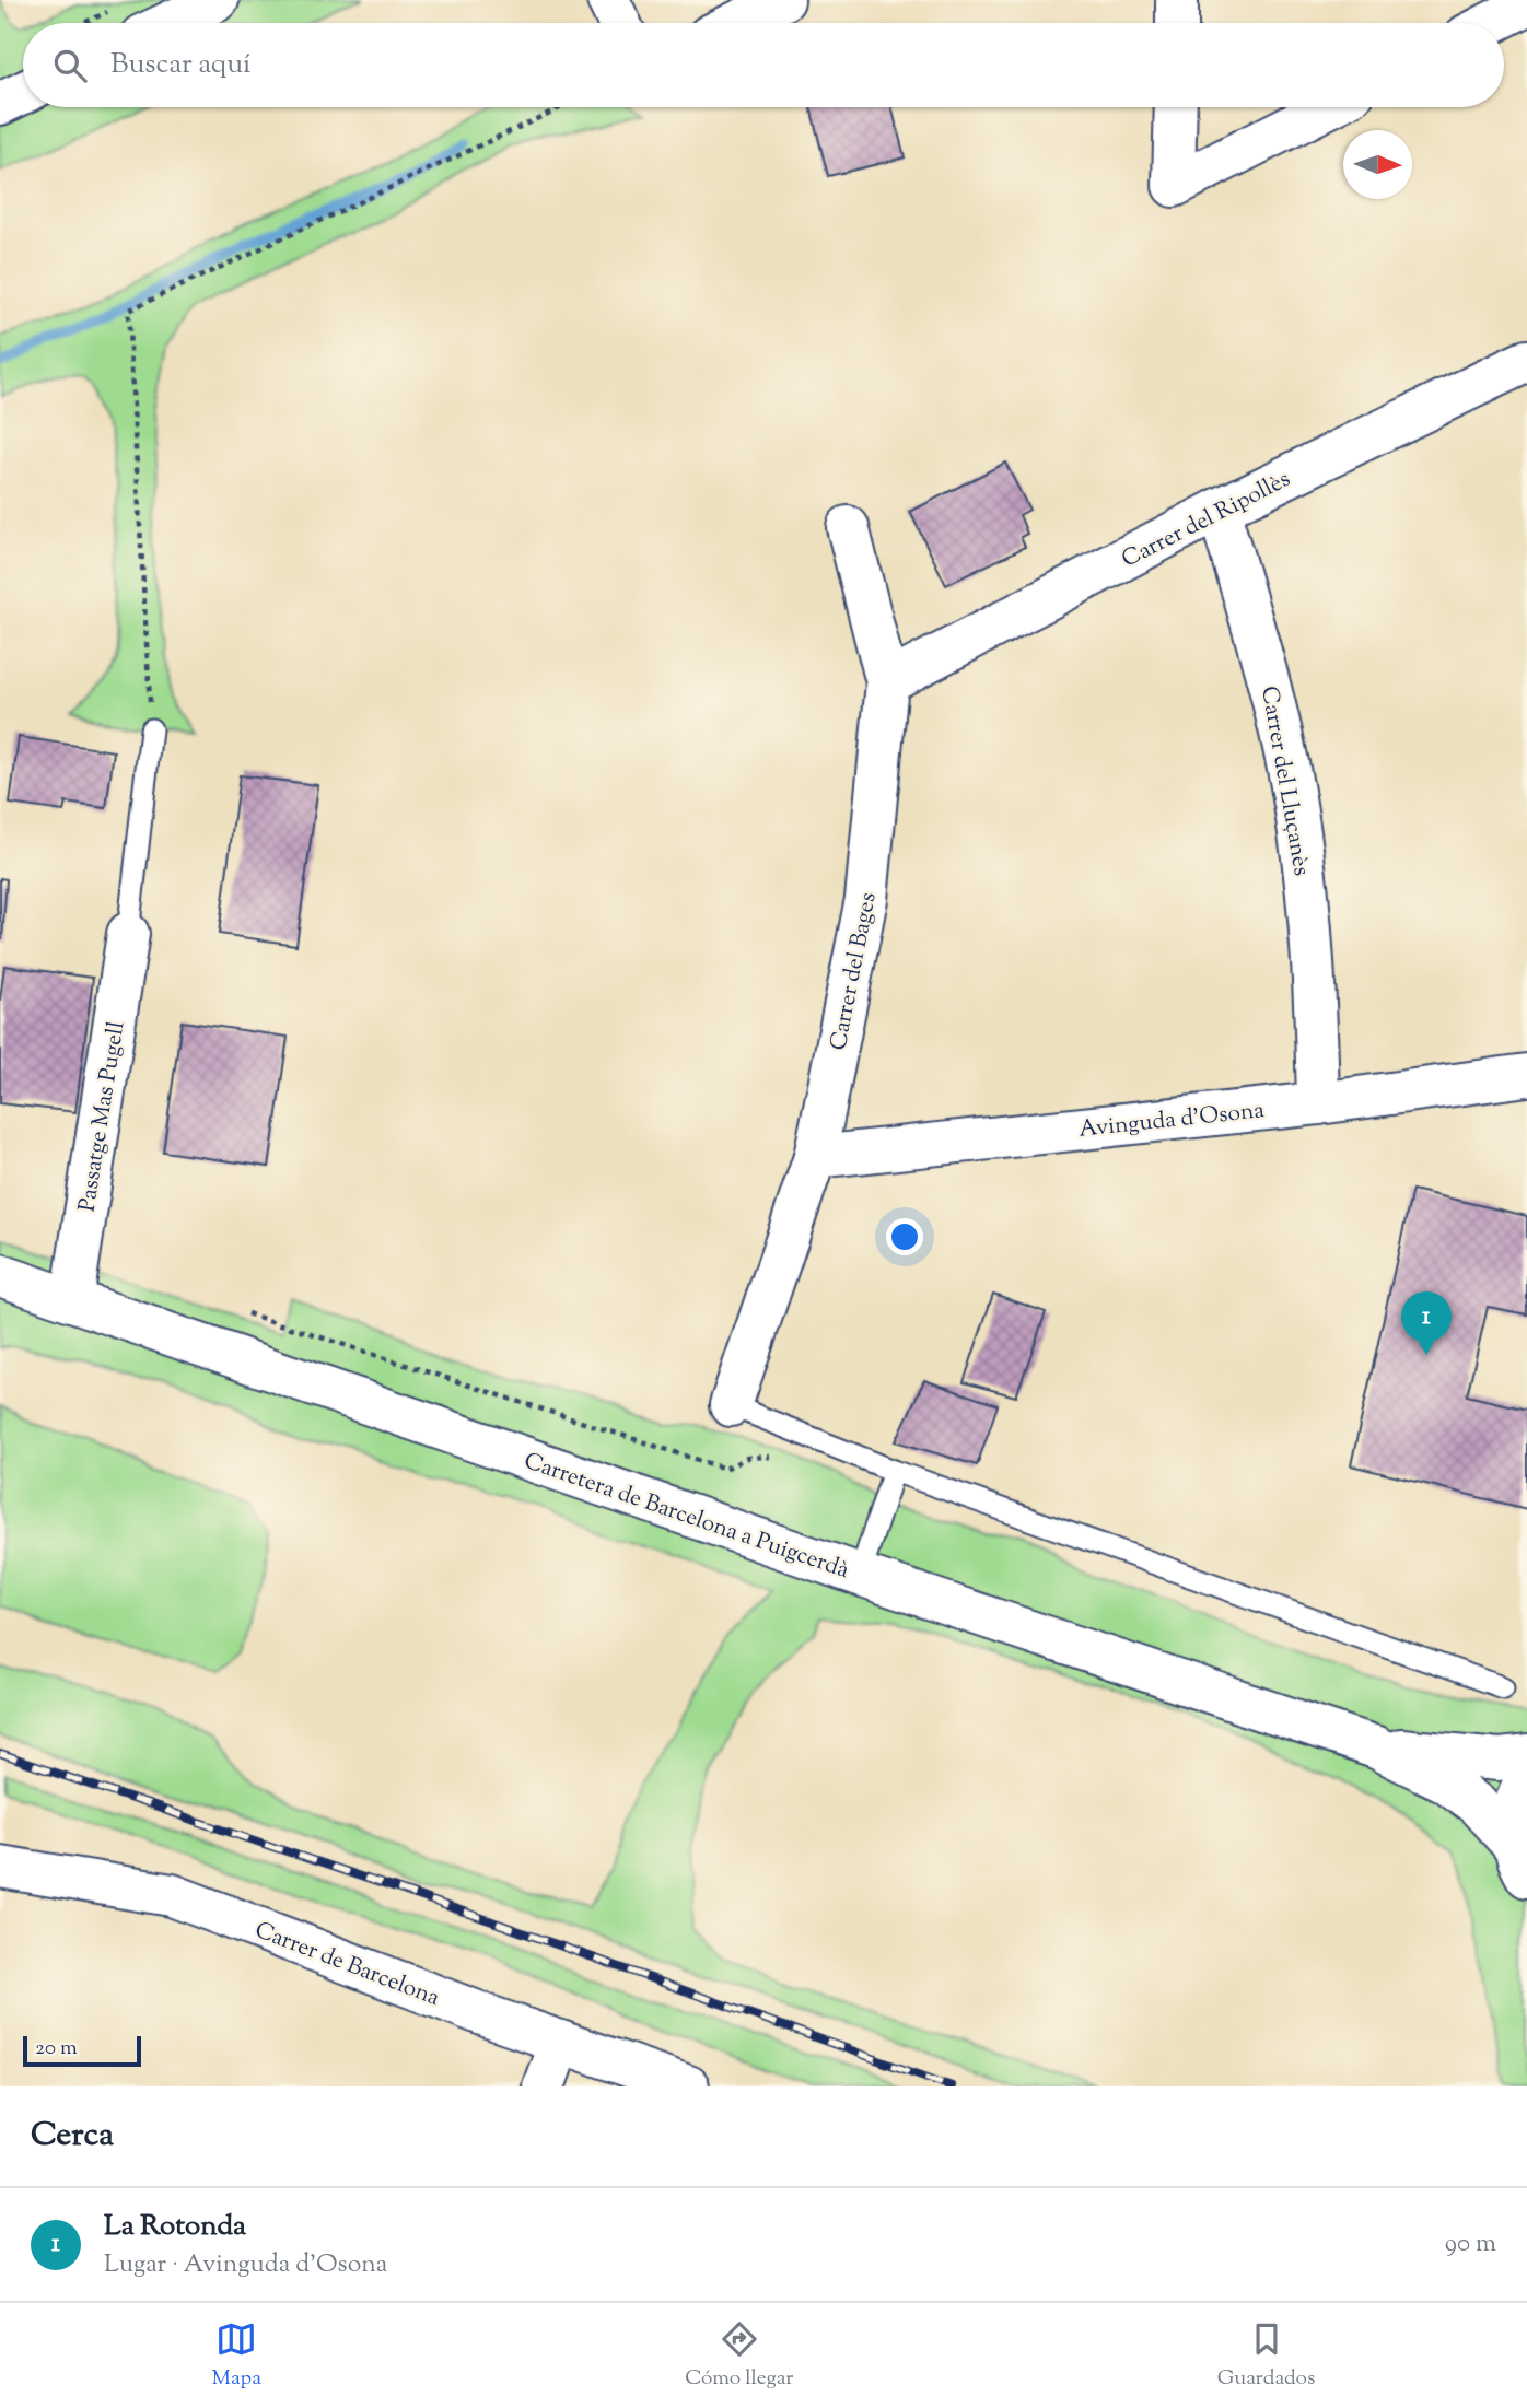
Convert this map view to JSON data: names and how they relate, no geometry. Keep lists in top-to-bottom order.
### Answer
{
  "streets": {
    "street": [
      "Carrer del Ripollès",
      "Carrer del Lluçanès",
      "Carrer del Bages",
      "Passatge Mas Pugell",
      "Avinguda d'Osona",
      "Carretera de Barcelona a Puigcerdà",
      "Carrer de Barcelona"
    ]
  },
  "crossings": [
    ["Carrer del Ripollès", "Carrer del Lluçanès"],
    ["Carrer del Ripollès", "Carrer del Bages"],
    ["Carrer del Lluçanès", "Avinguda d'Osona"],
    ["Carrer del Bages", "Avinguda d'Osona"],
    ["Passatge Mas Pugell", "Carretera de Barcelona a Puigcerdà"]
  ],
  "scale_bar": "20 m",
  "north": "right",
  "page": {
    "search": "Buscar aquí",
    "pins": "1",
    "scale": "20 m",
    "heading": "Cerca",
    "list": [
      {
        "mark": "1",
        "name": "La Rotonda",
        "note": "Lugar · Avinguda d'Osona",
        "value": "90 m"
      }
    ],
    "nav": ["Mapa", "Cómo llegar", "Guardados"]
  }
}
